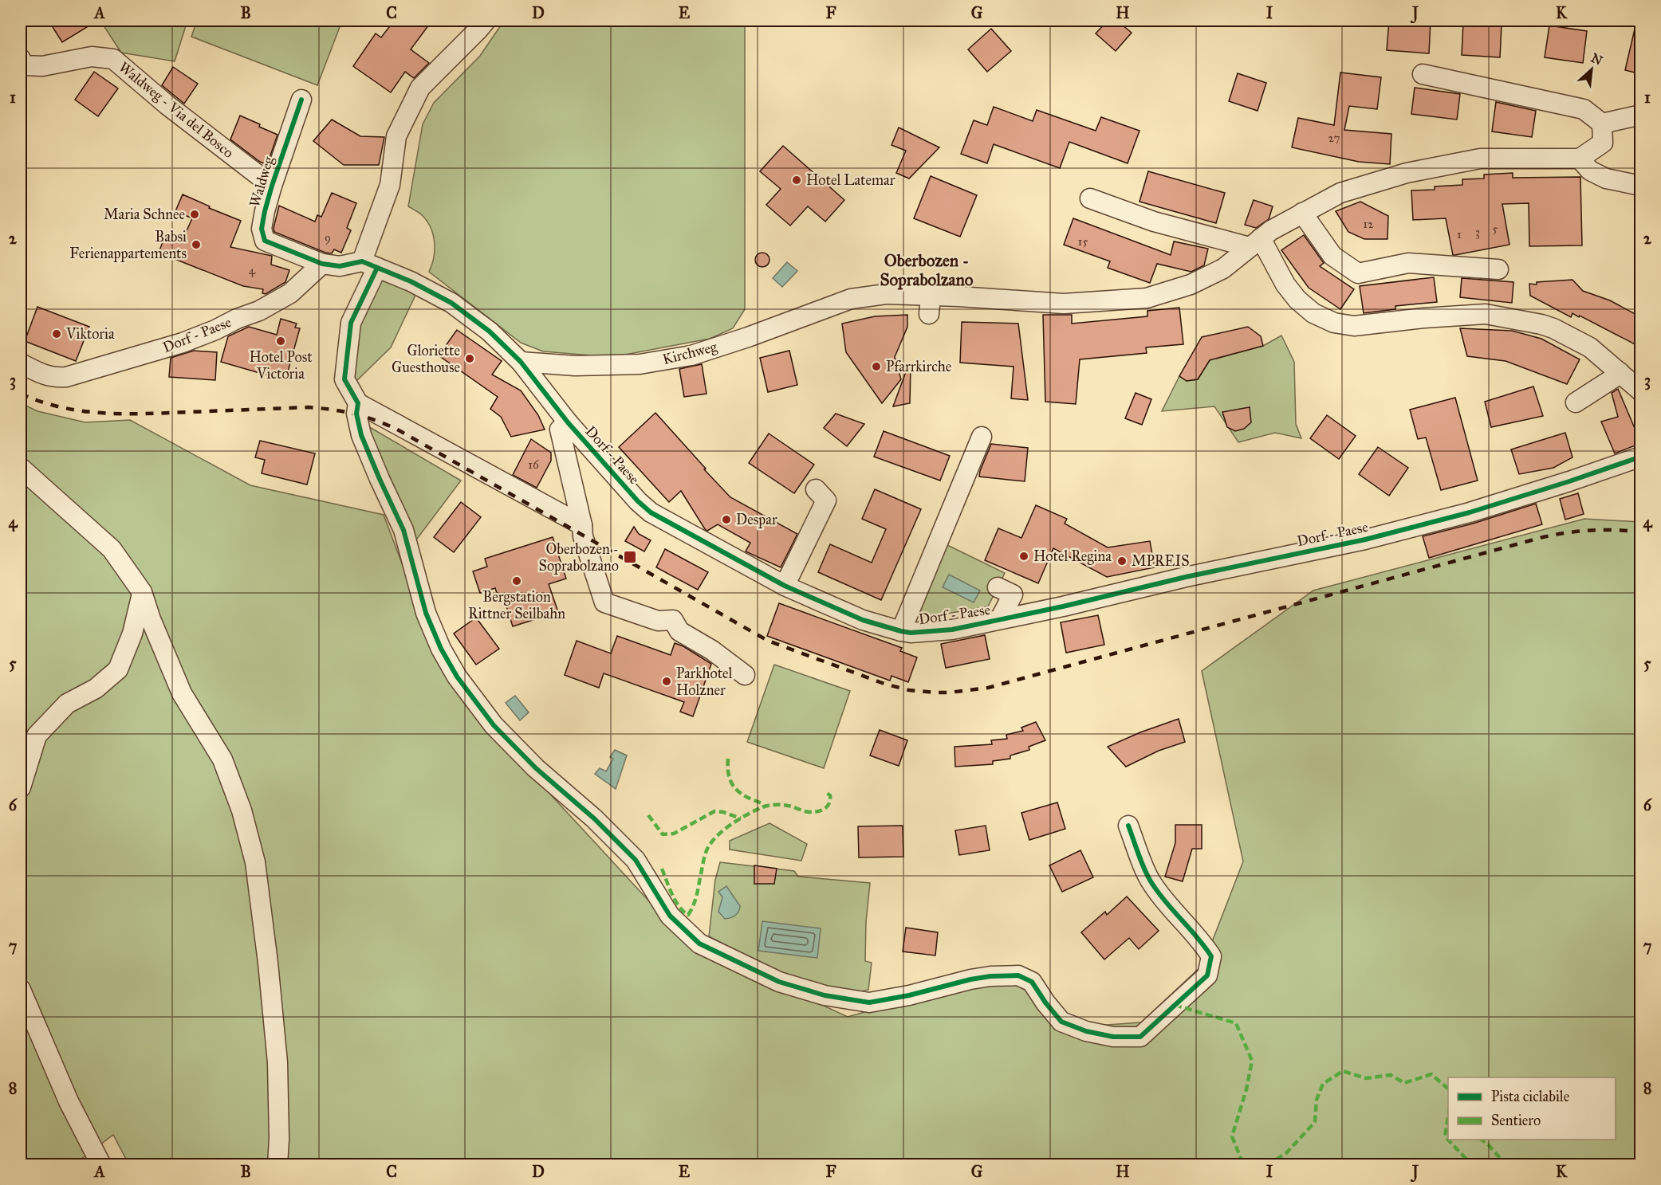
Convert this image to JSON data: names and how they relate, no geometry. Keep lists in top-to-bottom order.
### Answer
{
  "streets": {
    "street": [
      "Waldweg - Via del Bosco",
      "Waldweg",
      "Dorf - Paese",
      "Kirchweg"
    ]
  },
  "crossings": [
    ["Waldweg - Via del Bosco", "Waldweg"],
    ["Waldweg", "Dorf - Paese"],
    ["Dorf - Paese", "Kirchweg"]
  ],
  "districts": ["Oberbozen - Soprabolzano"],
  "places": {
    "other": [
      "Hotel Latemar",
      "Maria Schnee",
      "Babsi Ferienappartements",
      "Viktoria",
      "Hotel Post Victoria",
      "Gloriette Guesthouse",
      "Pfarrkirche",
      "Despar",
      "Hotel Regina",
      "MPREIS",
      "Bergstation Rittner Seilbahn",
      "Parkhotel Holzner"
    ],
    "transit": ["Oberbozen - Soprabolzano"]
  },
  "house_numbers": [
    "27",
    "12",
    "5",
    "3",
    "1",
    "9",
    "15",
    "4",
    "16"
  ],
  "legend": ["Pista ciclabile", "Sentiero"],
  "north": "top right",
  "grid": {
    "columns": [
      "A",
      "B",
      "C",
      "D",
      "E",
      "F",
      "G",
      "H",
      "I",
      "J",
      "K"
    ],
    "rows": [
      "1",
      "2",
      "3",
      "4",
      "5",
      "6",
      "7",
      "8"
    ]
  }
}
